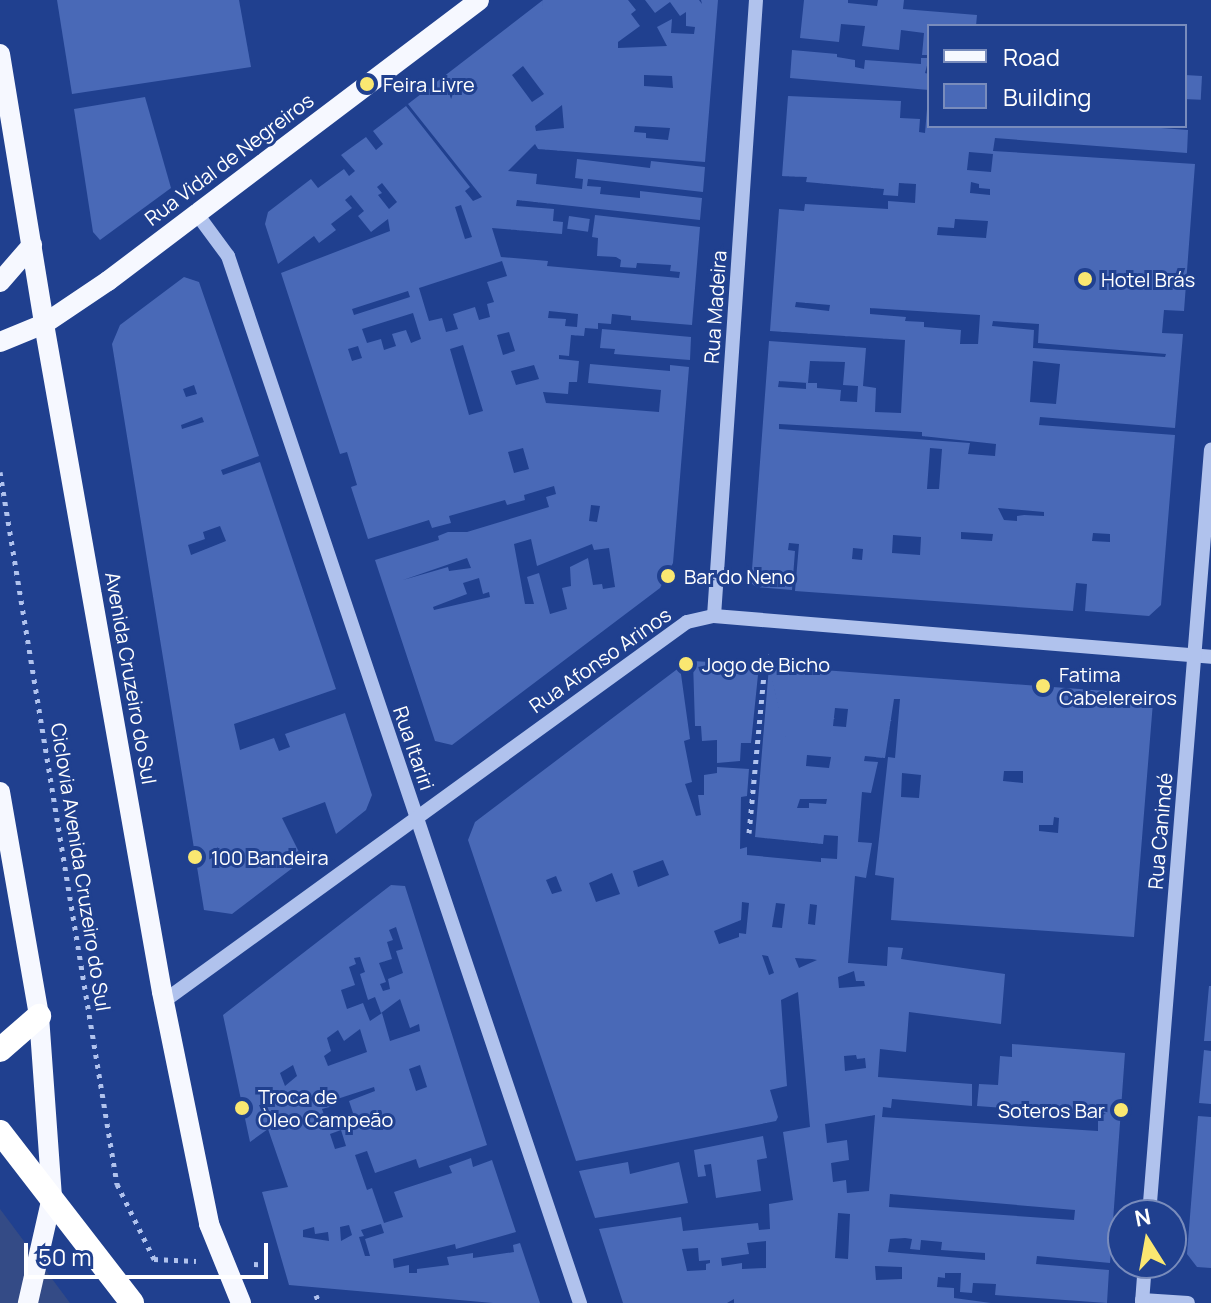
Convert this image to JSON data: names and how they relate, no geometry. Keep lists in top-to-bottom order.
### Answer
{
  "streets": {
    "main road": ["Rua Vidal de Negreiros", "Avenida Cruzeiro do Sul"],
    "street": [
      "Rua Madeira",
      "Rua Afonso Arinos",
      "Rua Itariri",
      "Rua Canindé"
    ],
    "path": ["Ciclovia Avenida Cruzeiro do Sul"]
  },
  "crossings": [
    ["Rua Vidal de Negreiros", "Avenida Cruzeiro do Sul"],
    ["Rua Vidal de Negreiros", "Rua Itariri"],
    ["Rua Madeira", "Rua Afonso Arinos"],
    ["Rua Afonso Arinos", "Avenida Cruzeiro do Sul"],
    ["Rua Afonso Arinos", "Rua Itariri"],
    ["Rua Afonso Arinos", "Rua Canindé"]
  ],
  "places": [
    "Feira Livre",
    "Hotel Brás",
    "Bar do Neno",
    "Jogo de Bicho",
    "Fatima Cabelereiros",
    "100 Bandeira",
    "Troca de Òleo Campeão",
    "Soteros Bar"
  ],
  "legend": ["Road", "Building"],
  "scale_bar": "50 m",
  "north": "top"
}
